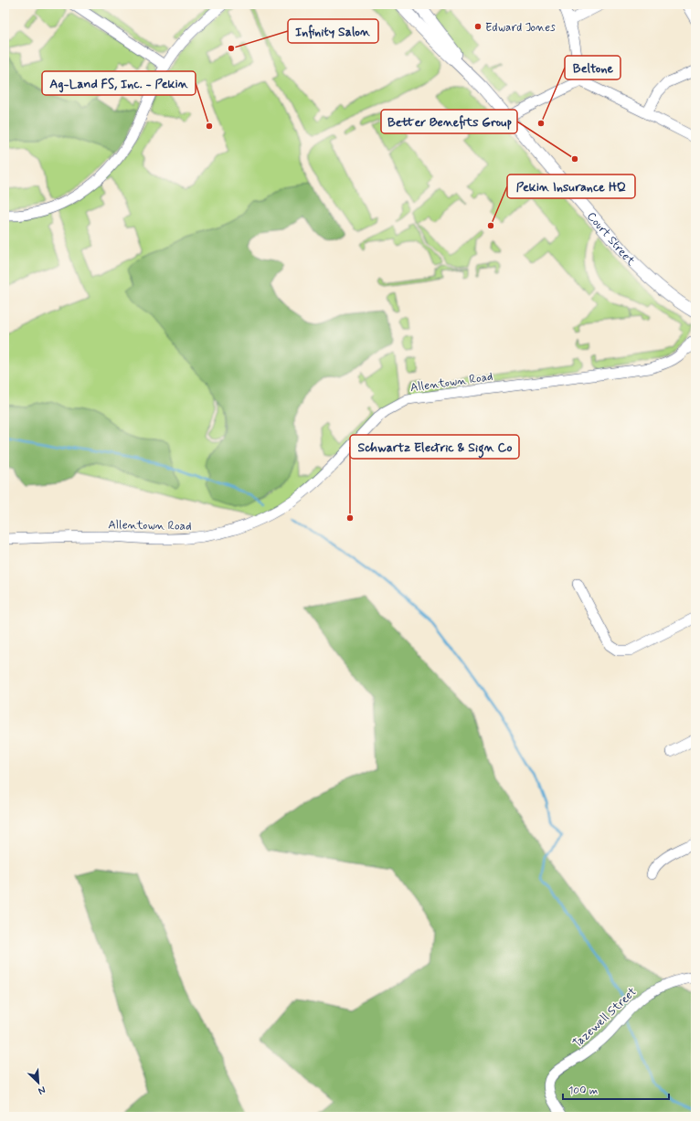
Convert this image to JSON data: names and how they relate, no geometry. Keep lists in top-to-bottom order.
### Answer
{
  "streets": {
    "main road": ["Court Street"],
    "street": ["Allentown Road", "Tazewell Street"]
  },
  "places": [
    "Edward Jones",
    "Infinity Salon",
    "Beltone",
    "Ag-Land FS, Inc. - Pekin",
    "Better Benefits Group",
    "Pekin Insurance HQ",
    "Schwartz Electric & Sign Co"
  ],
  "scale_bar": "100 m",
  "north": "bottom right"
}
